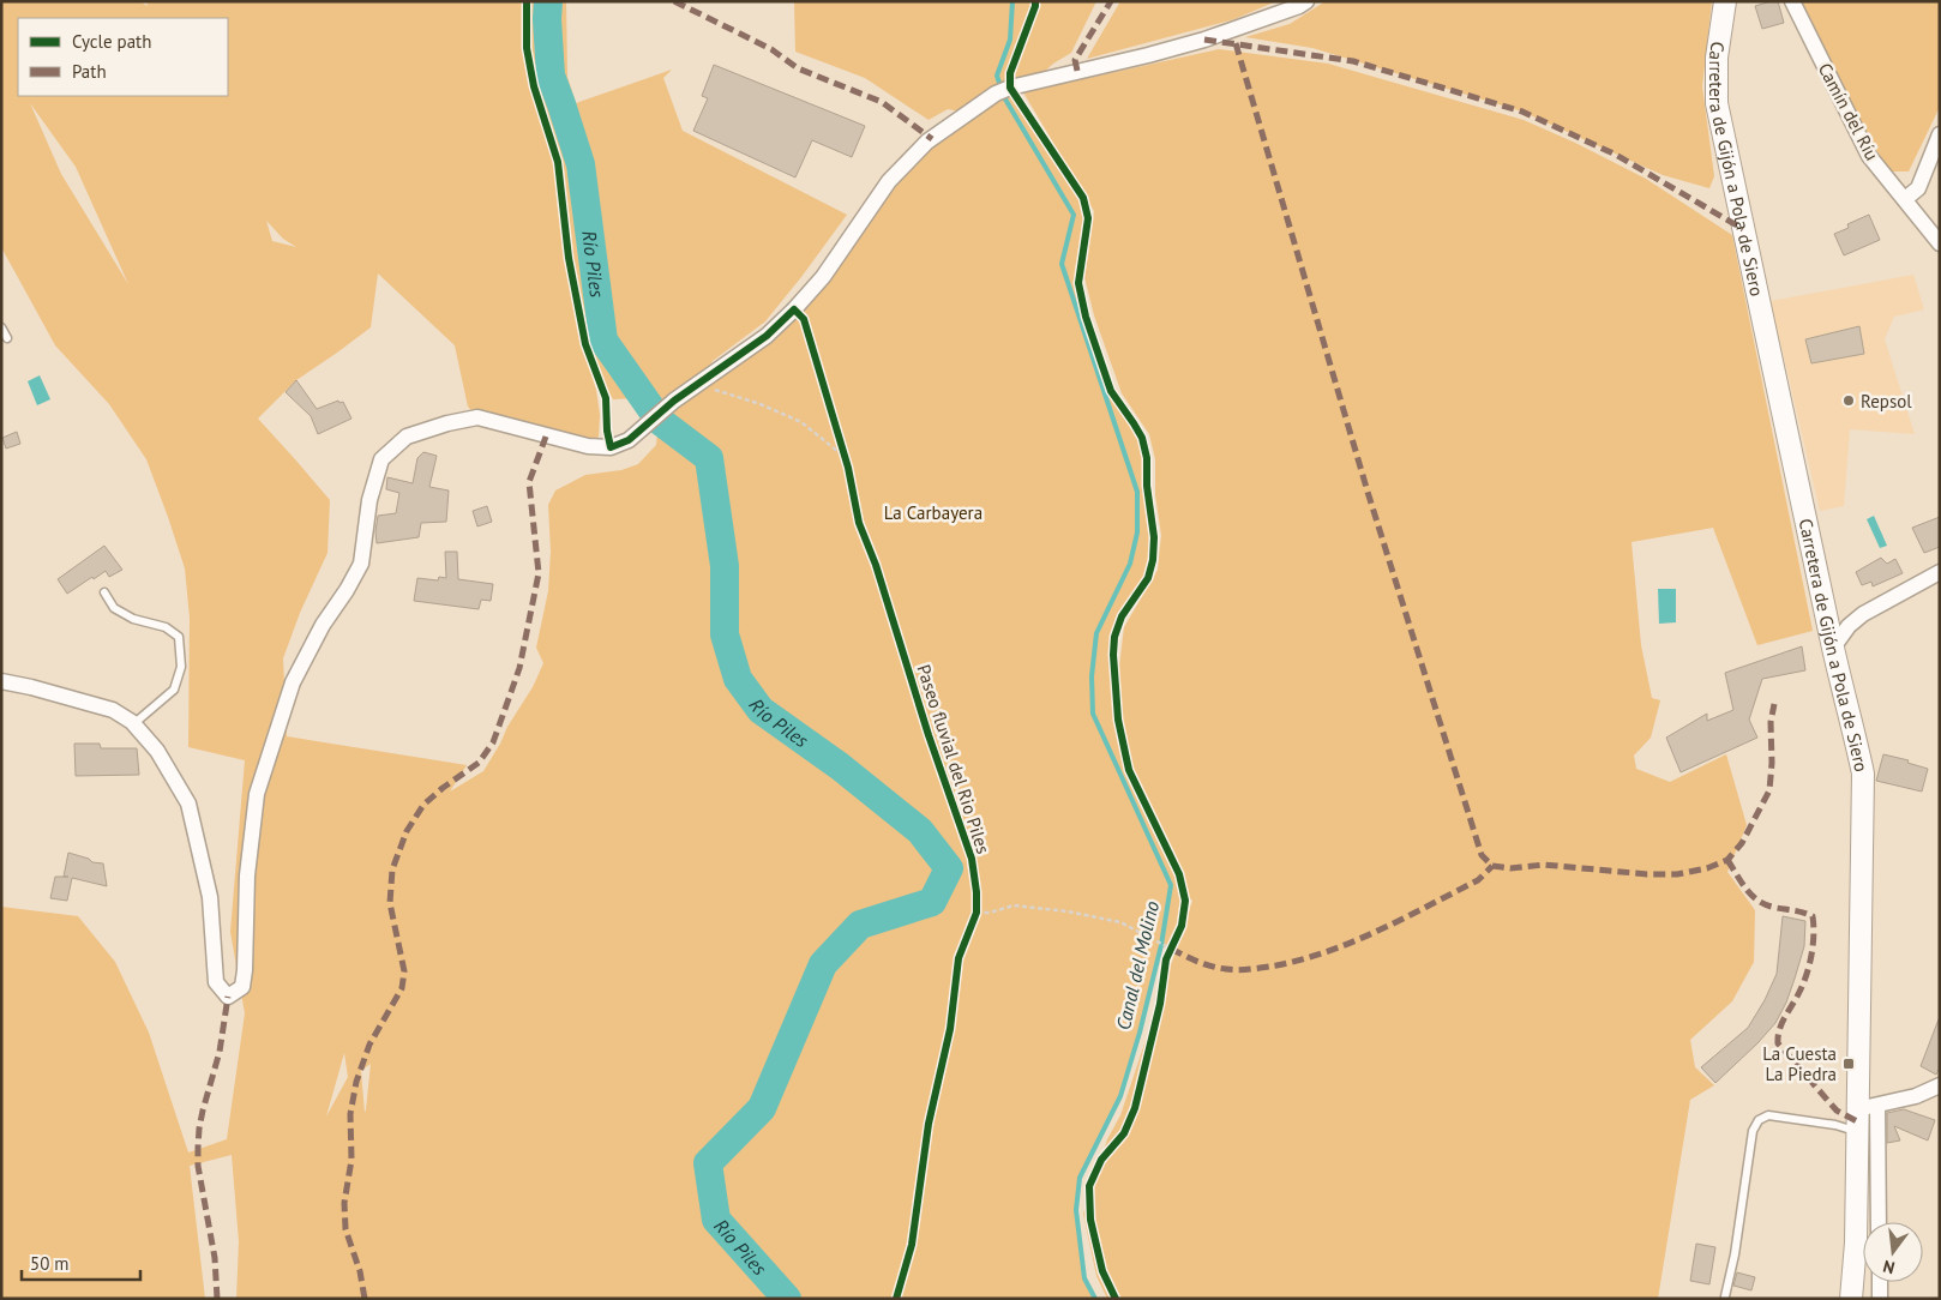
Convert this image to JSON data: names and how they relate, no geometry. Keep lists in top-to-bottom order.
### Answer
{
  "streets": {
    "street": ["Camín del Ríu", "Carretera de Gijón a Pola de Siero"],
    "cycle path": ["Paseo fluvial del Rio Piles"]
  },
  "water": ["Río Piles", "Canal del Molino"],
  "parks": ["La Carbayera"],
  "places": {
    "other": ["Repsol"],
    "transit": ["La Cuesta La Piedra"]
  },
  "legend": ["Cycle path", "Path"],
  "scale_bar": "50 m",
  "north": "bottom"
}
